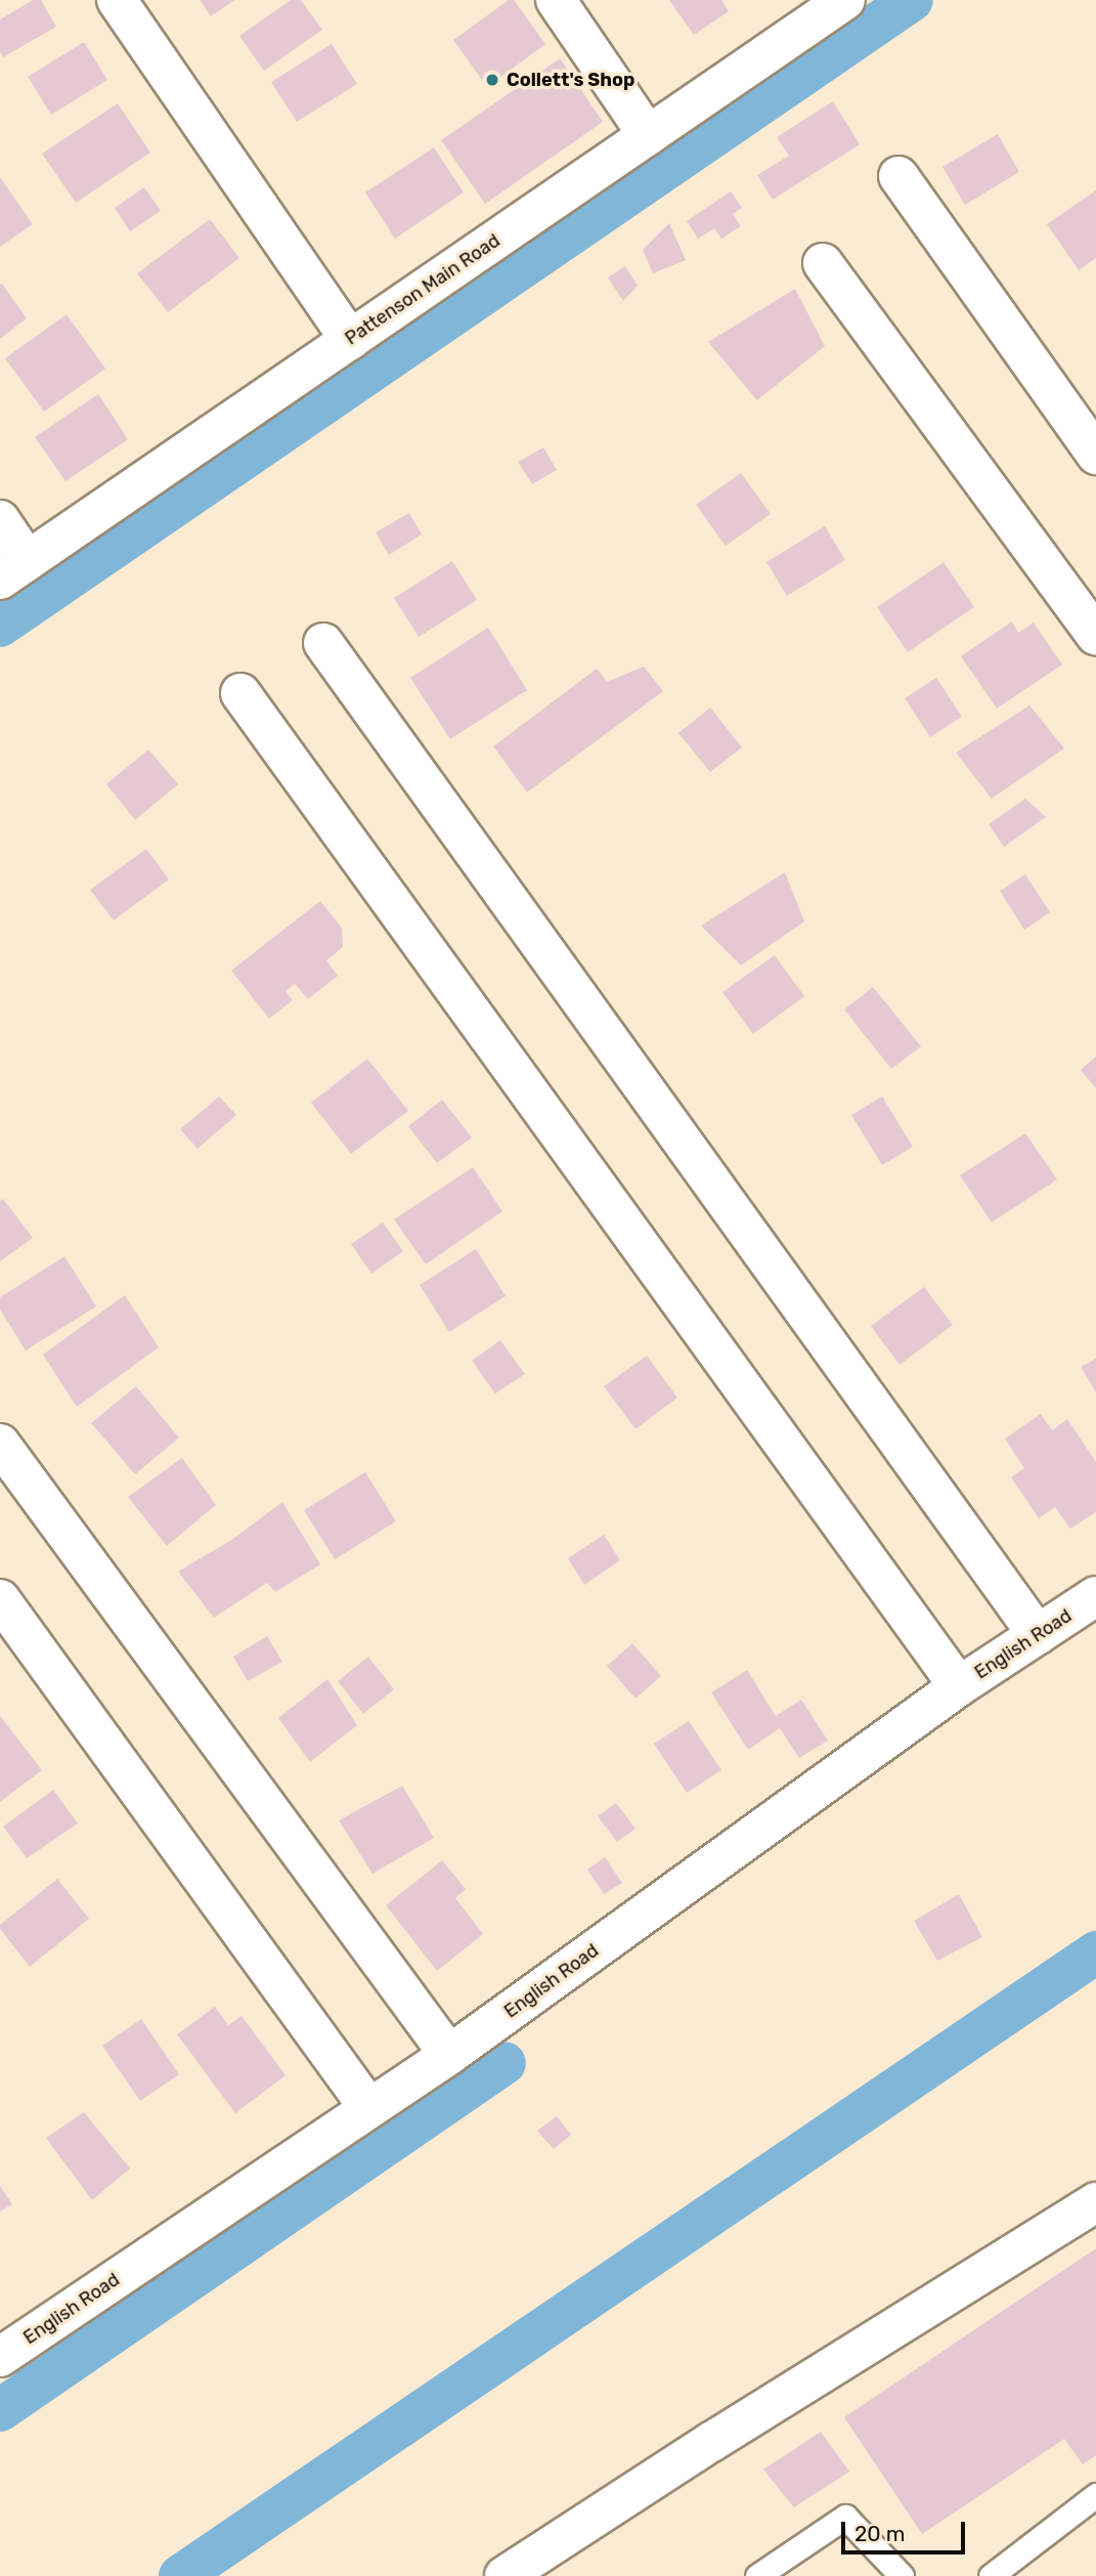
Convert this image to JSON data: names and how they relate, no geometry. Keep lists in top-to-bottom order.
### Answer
{
  "streets": {
    "street": ["Pattenson Main Road", "English Road"]
  },
  "places": ["Collett's Shop"],
  "scale_bar": "20 m"
}
